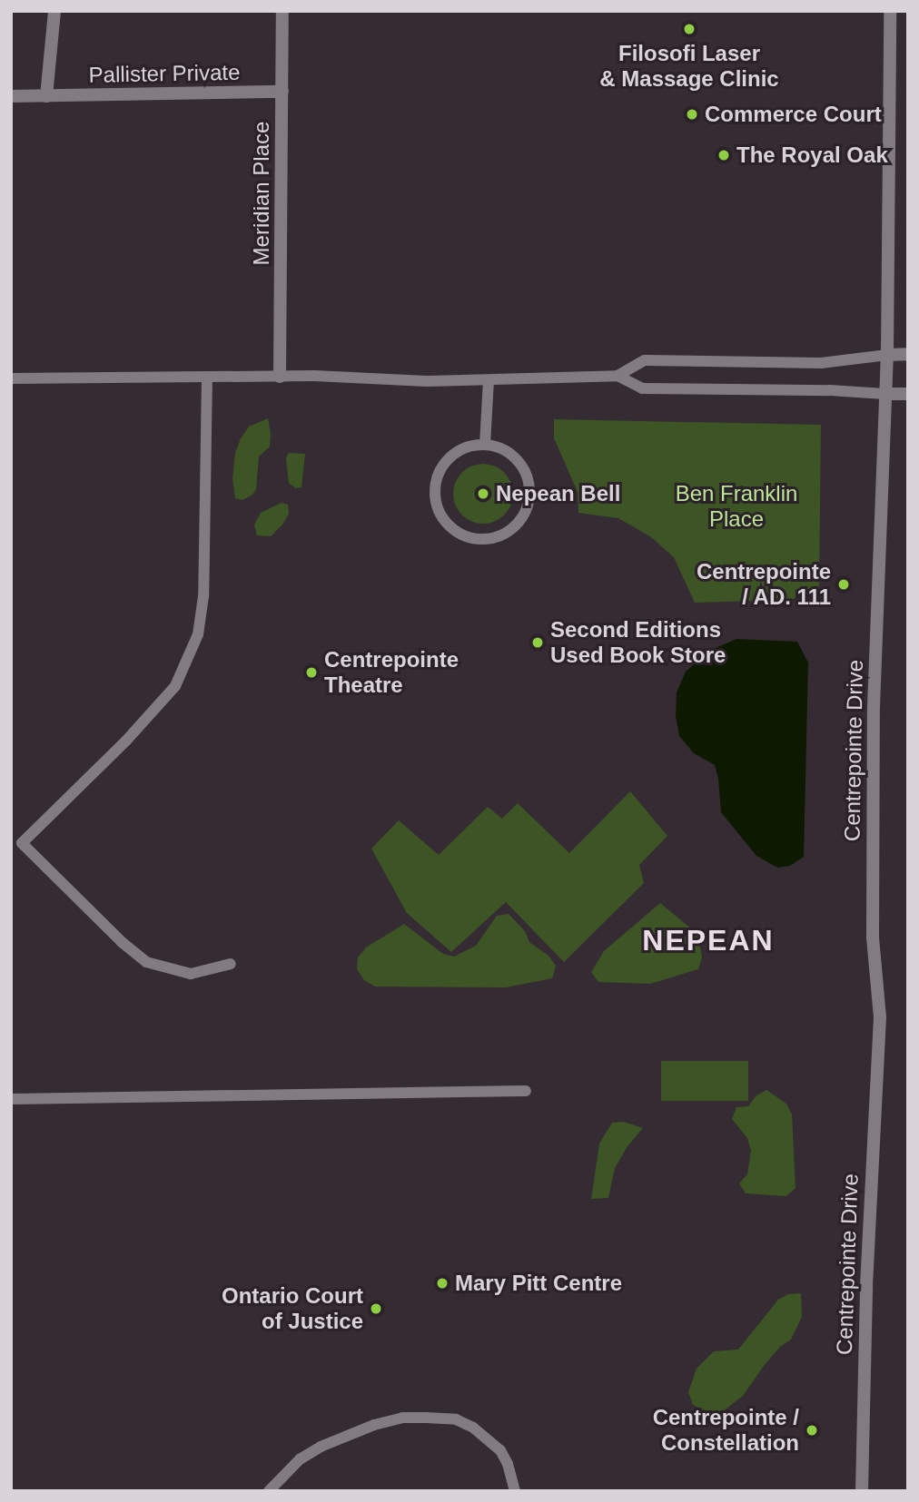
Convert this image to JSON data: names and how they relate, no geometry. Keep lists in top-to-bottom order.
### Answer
{
  "streets": {
    "street": ["Pallister Private", "Meridian Place", "Centrepointe Drive"]
  },
  "crossings": [
    ["Pallister Private", "Meridian Place"]
  ],
  "districts": ["NEPEAN"],
  "parks": ["Ben Franklin Place"],
  "places": [
    "Filosofi Laser & Massage Clinic",
    "Commerce Court",
    "The Royal Oak",
    "Nepean Bell",
    "Centrepointe / AD. 111",
    "Second Editions Used Book Store",
    "Centrepointe Theatre",
    "Mary Pitt Centre",
    "Ontario Court of Justice",
    "Centrepointe / Constellation"
  ]
}
